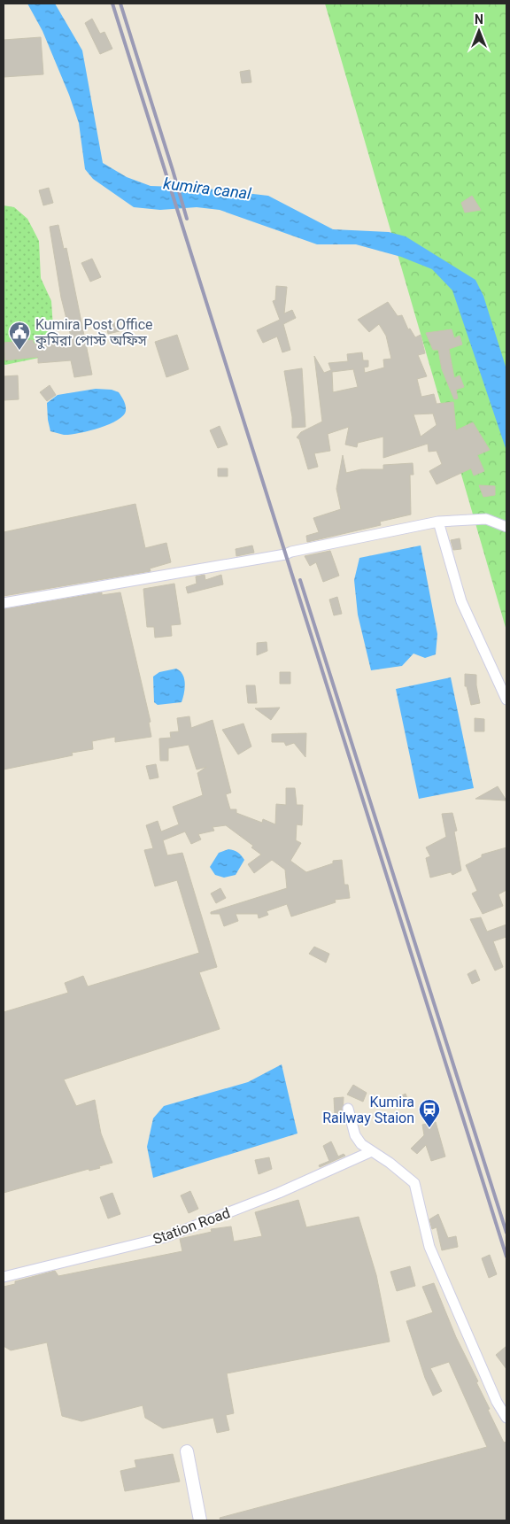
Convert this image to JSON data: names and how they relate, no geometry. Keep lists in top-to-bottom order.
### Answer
{
  "streets": {
    "street": ["Station Road"]
  },
  "water": ["kumira canal"],
  "places": {
    "public building": ["Kumira Post Office কুমিরা পোস্ট অফিস"],
    "station": ["Kumira Railway Staion"]
  },
  "north": "top"
}
